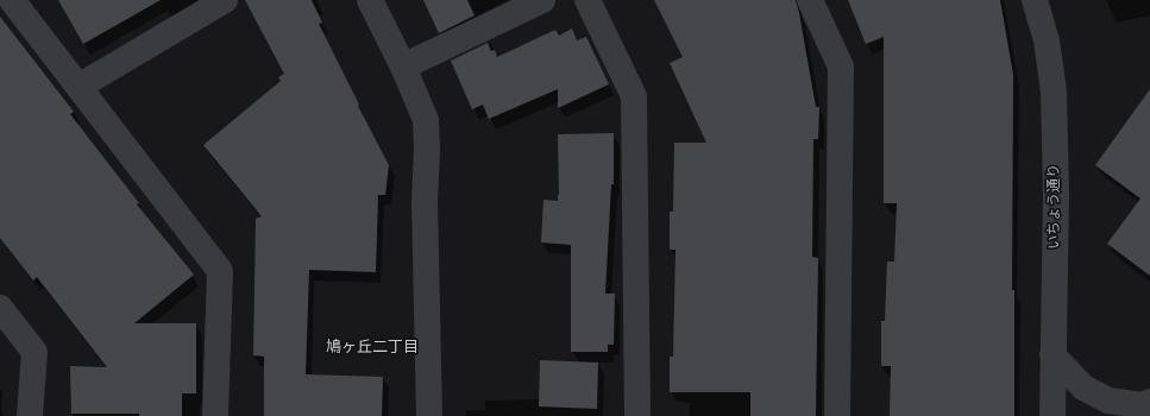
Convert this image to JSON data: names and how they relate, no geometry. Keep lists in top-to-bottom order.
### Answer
{
  "streets": {
    "street": ["いちょう通り"]
  },
  "districts": ["鳩ヶ丘二丁目"]
}
